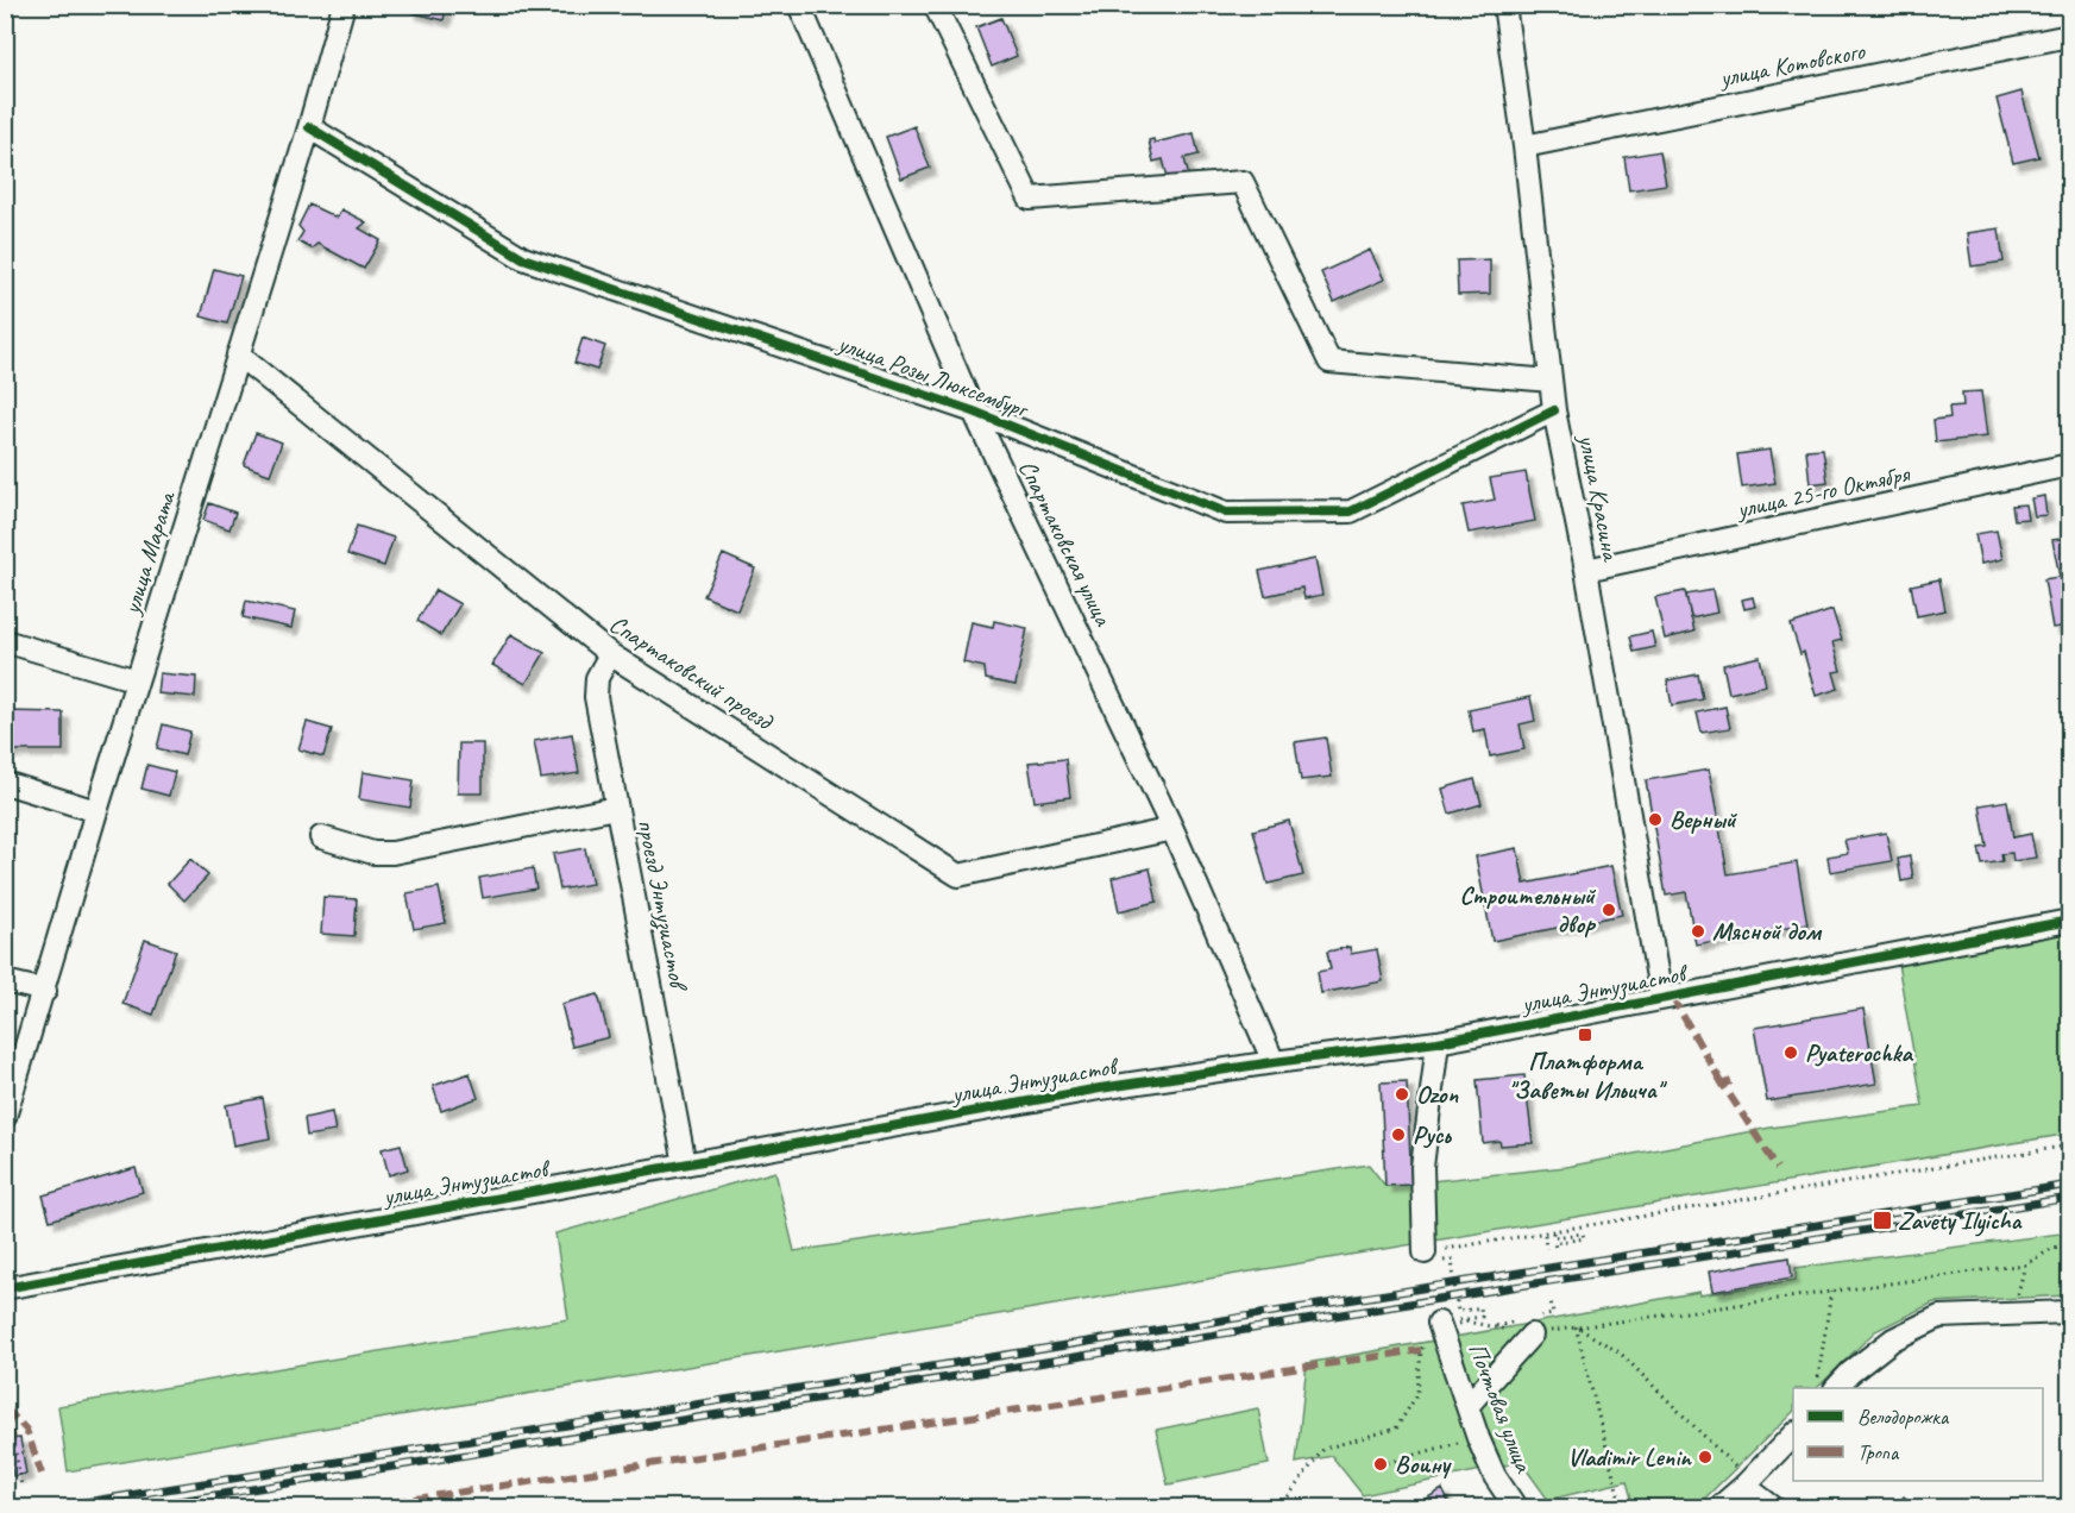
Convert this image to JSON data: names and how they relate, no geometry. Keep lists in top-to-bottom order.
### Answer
{
  "streets": {
    "street": [
      "улица Котовского",
      "улица Розы Люксембург",
      "улица 25-го Октября",
      "улица Красина",
      "Спартаковская улица",
      "улица Марата",
      "Спартаковский проезд",
      "проезд Энтузиастов",
      "улица Энтузиастов",
      "Почтовая улица"
    ]
  },
  "crossings": [
    ["улица Котовского", "улица Красина"],
    ["улица Розы Люксембург", "улица Красина"],
    ["улица Розы Люксембург", "Спартаковская улица"],
    ["улица Розы Люксембург", "улица Марата"],
    ["улица 25-го Октября", "улица Красина"],
    ["улица Красина", "улица Энтузиастов"],
    ["Спартаковская улица", "Спартаковский проезд"],
    ["Спартаковская улица", "улица Энтузиастов"],
    ["улица Марата", "Спартаковский проезд"],
    ["Спартаковский проезд", "проезд Энтузиастов"],
    ["проезд Энтузиастов", "улица Энтузиастов"]
  ],
  "places": {
    "other": [
      "Верный",
      "Строительный двор",
      "Мясной дом",
      "Pyaterochka",
      "Ozon",
      "Русь",
      "Vladimir Lenin",
      "Воину"
    ],
    "transit": ["Платформа \"Заветы Ильича\"", "Zavety Ilyicha"]
  },
  "legend": ["Велодорожка", "Тропа"]
}
